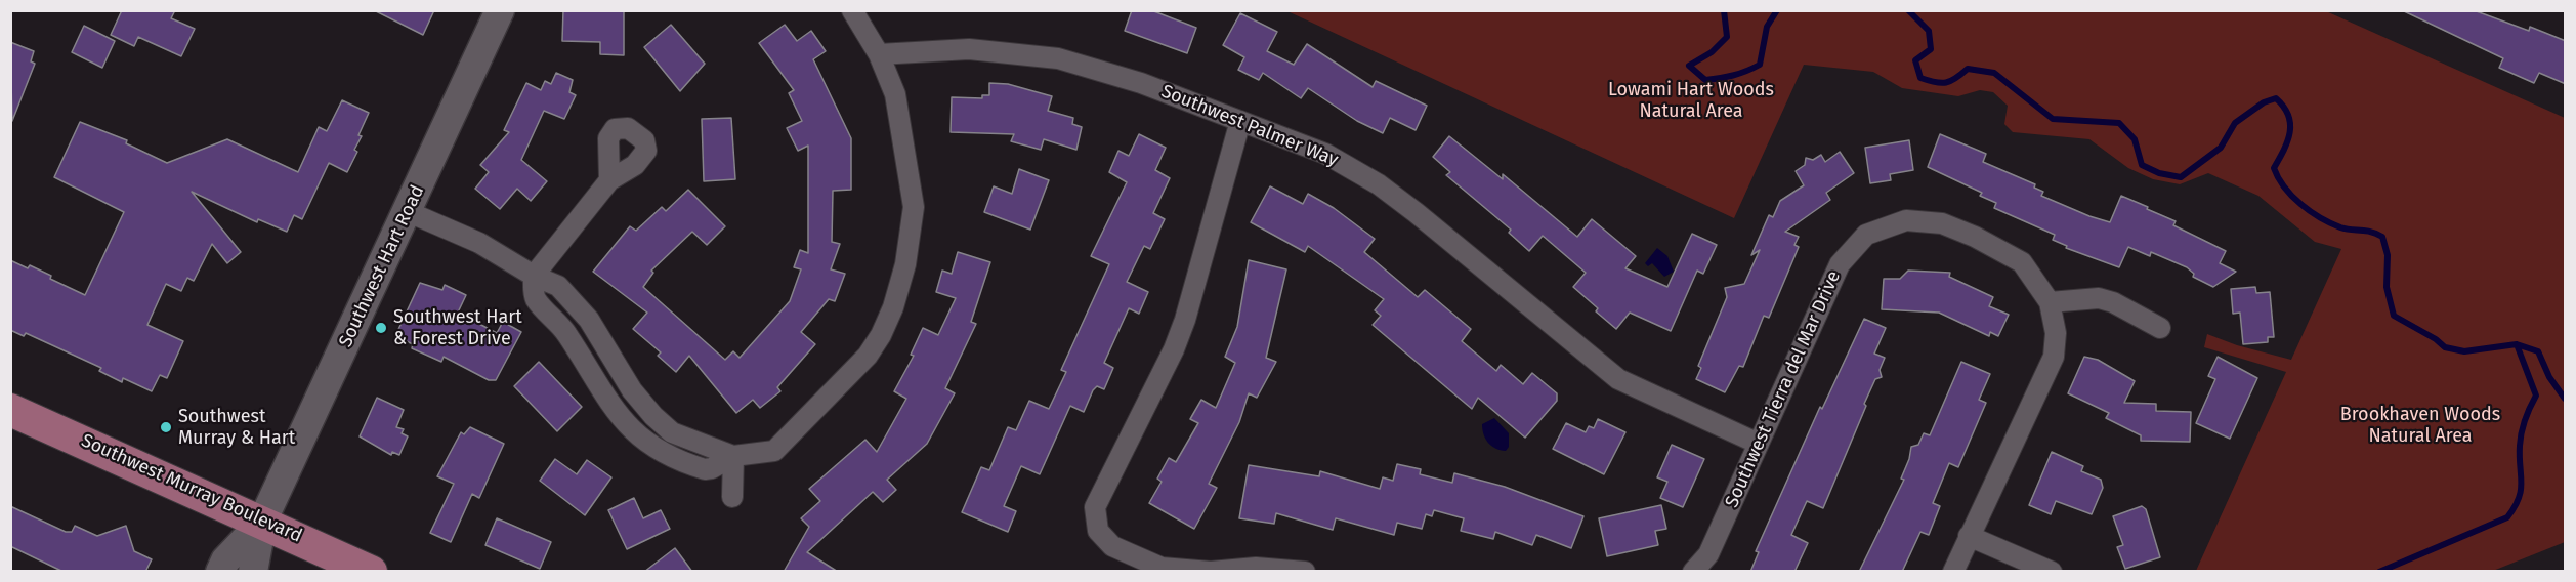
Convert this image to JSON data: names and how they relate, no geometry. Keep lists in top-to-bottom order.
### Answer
{
  "streets": {
    "main road": ["Southwest Hart Road", "Southwest Murray Boulevard"],
    "street": ["Southwest Palmer Way", "Southwest Tierra del Mar Drive"]
  },
  "crossings": [
    ["Southwest Palmer Way", "Southwest Tierra del Mar Drive"],
    ["Southwest Hart Road", "Southwest Murray Boulevard"]
  ],
  "parks": ["Lowami Hart Woods Natural Area", "Brookhaven Woods Natural Area"],
  "places": ["Southwest Hart & Forest Drive", "Southwest Murray & Hart"]
}
